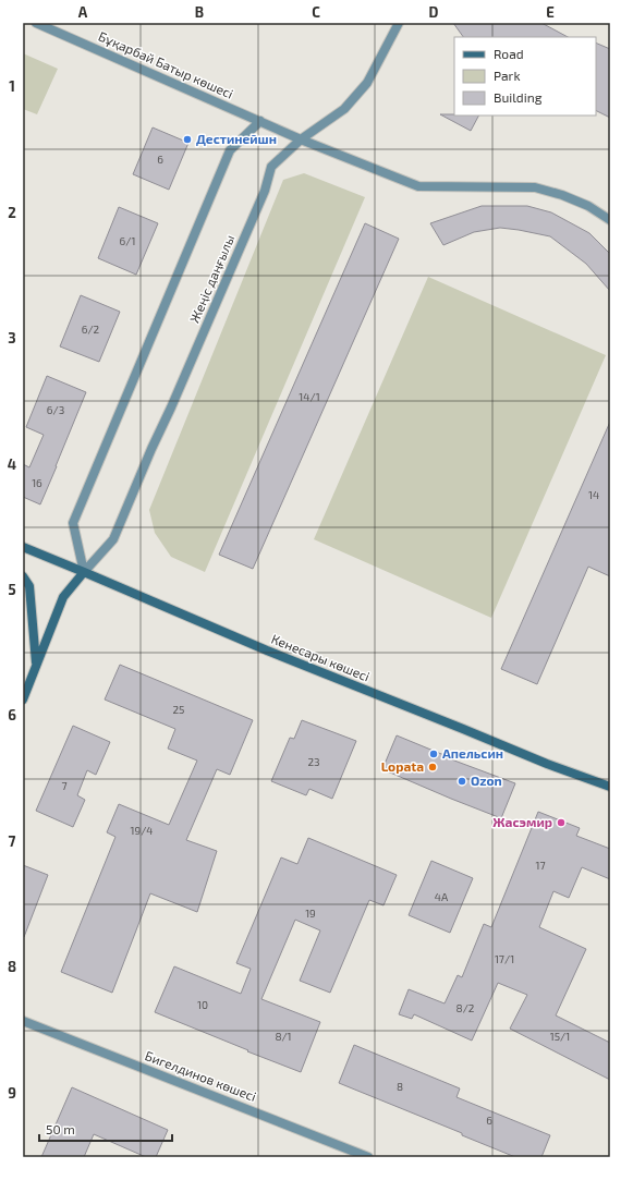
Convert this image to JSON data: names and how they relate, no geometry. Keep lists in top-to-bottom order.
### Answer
{
  "streets": {
    "main road": ["Жеңіс даңғылы", "Кенесары көшесі"],
    "street": ["Бұқарбай Батыр көшесі", "Бигелдинов көшесі"]
  },
  "crossings": [
    ["Бұқарбай Батыр көшесі", "Жеңіс даңғылы"],
    ["Жеңіс даңғылы", "Кенесары көшесі"]
  ],
  "places": [
    "Дестинейшн",
    "Апельсин",
    "Lopata",
    "Ozon",
    "Жасэмир"
  ],
  "house_numbers": [
    "6",
    "6/1",
    "6/2",
    "14/1",
    "6/3",
    "16",
    "14",
    "25",
    "23",
    "7",
    "19/4",
    "17",
    "4А",
    "19",
    "17/1",
    "10",
    "8/2",
    "8/1",
    "15/1",
    "8",
    "6"
  ],
  "legend": ["Road", "Park", "Building"],
  "scale_bar": "50 m",
  "grid": {
    "columns": [
      "A",
      "B",
      "C",
      "D",
      "E"
    ],
    "rows": [
      "1",
      "2",
      "3",
      "4",
      "5",
      "6",
      "7",
      "8",
      "9"
    ]
  }
}
